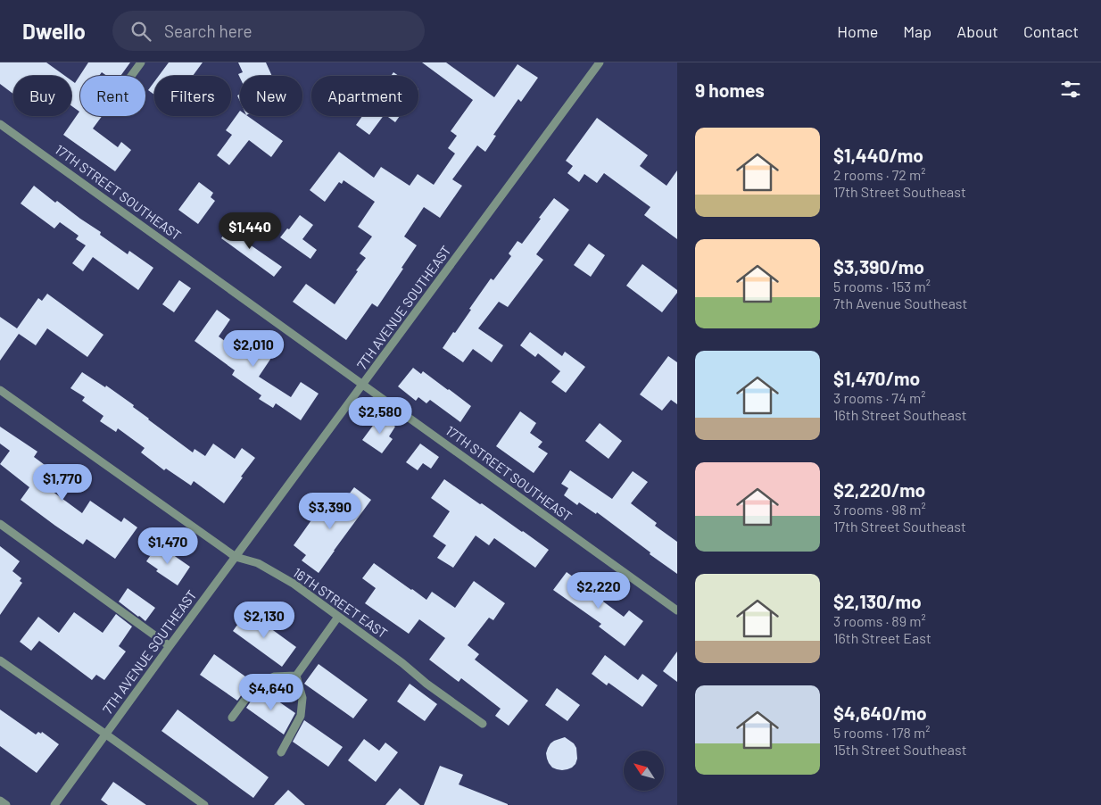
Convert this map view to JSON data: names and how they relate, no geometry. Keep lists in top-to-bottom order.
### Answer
{
  "streets": {
    "street": ["17TH STREET SOUTHEAST", "7TH AVENUE SOUTHEAST", "16TH STREET EAST"]
  },
  "crossings": [
    ["17TH STREET SOUTHEAST", "7TH AVENUE SOUTHEAST"],
    ["7TH AVENUE SOUTHEAST", "16TH STREET EAST"]
  ],
  "north": "top left",
  "page": {
    "header": "Dwello",
    "search": "Search here",
    "nav": [
      "Home",
      "Map",
      "About",
      "Contact"
    ],
    "heading": "9 homes",
    "chip": [
      "Buy",
      "Rent",
      "Filters",
      "New",
      "Apartment"
    ],
    "list": [
      {
        "name": "$1,440/mo",
        "note": "2 rooms · 72 m² · 17th Street Southeast"
      },
      {
        "name": "$3,390/mo",
        "note": "5 rooms · 153 m² · 7th Avenue Southeast"
      },
      {
        "name": "$1,470/mo",
        "note": "3 rooms · 74 m² · 16th Street Southeast"
      },
      {
        "name": "$2,220/mo",
        "note": "3 rooms · 98 m² · 17th Street Southeast"
      },
      {
        "name": "$2,130/mo",
        "note": "3 rooms · 89 m² · 16th Street East"
      },
      {
        "name": "$4,640/mo",
        "note": "5 rooms · 178 m² · 15th Street Southeast"
      }
    ],
    "price": [
      "$1,440",
      "$2,010",
      "$2,580",
      "$1,770",
      "$3,390",
      "$1,470",
      "$2,220",
      "$2,130",
      "$4,640"
    ]
  }
}
